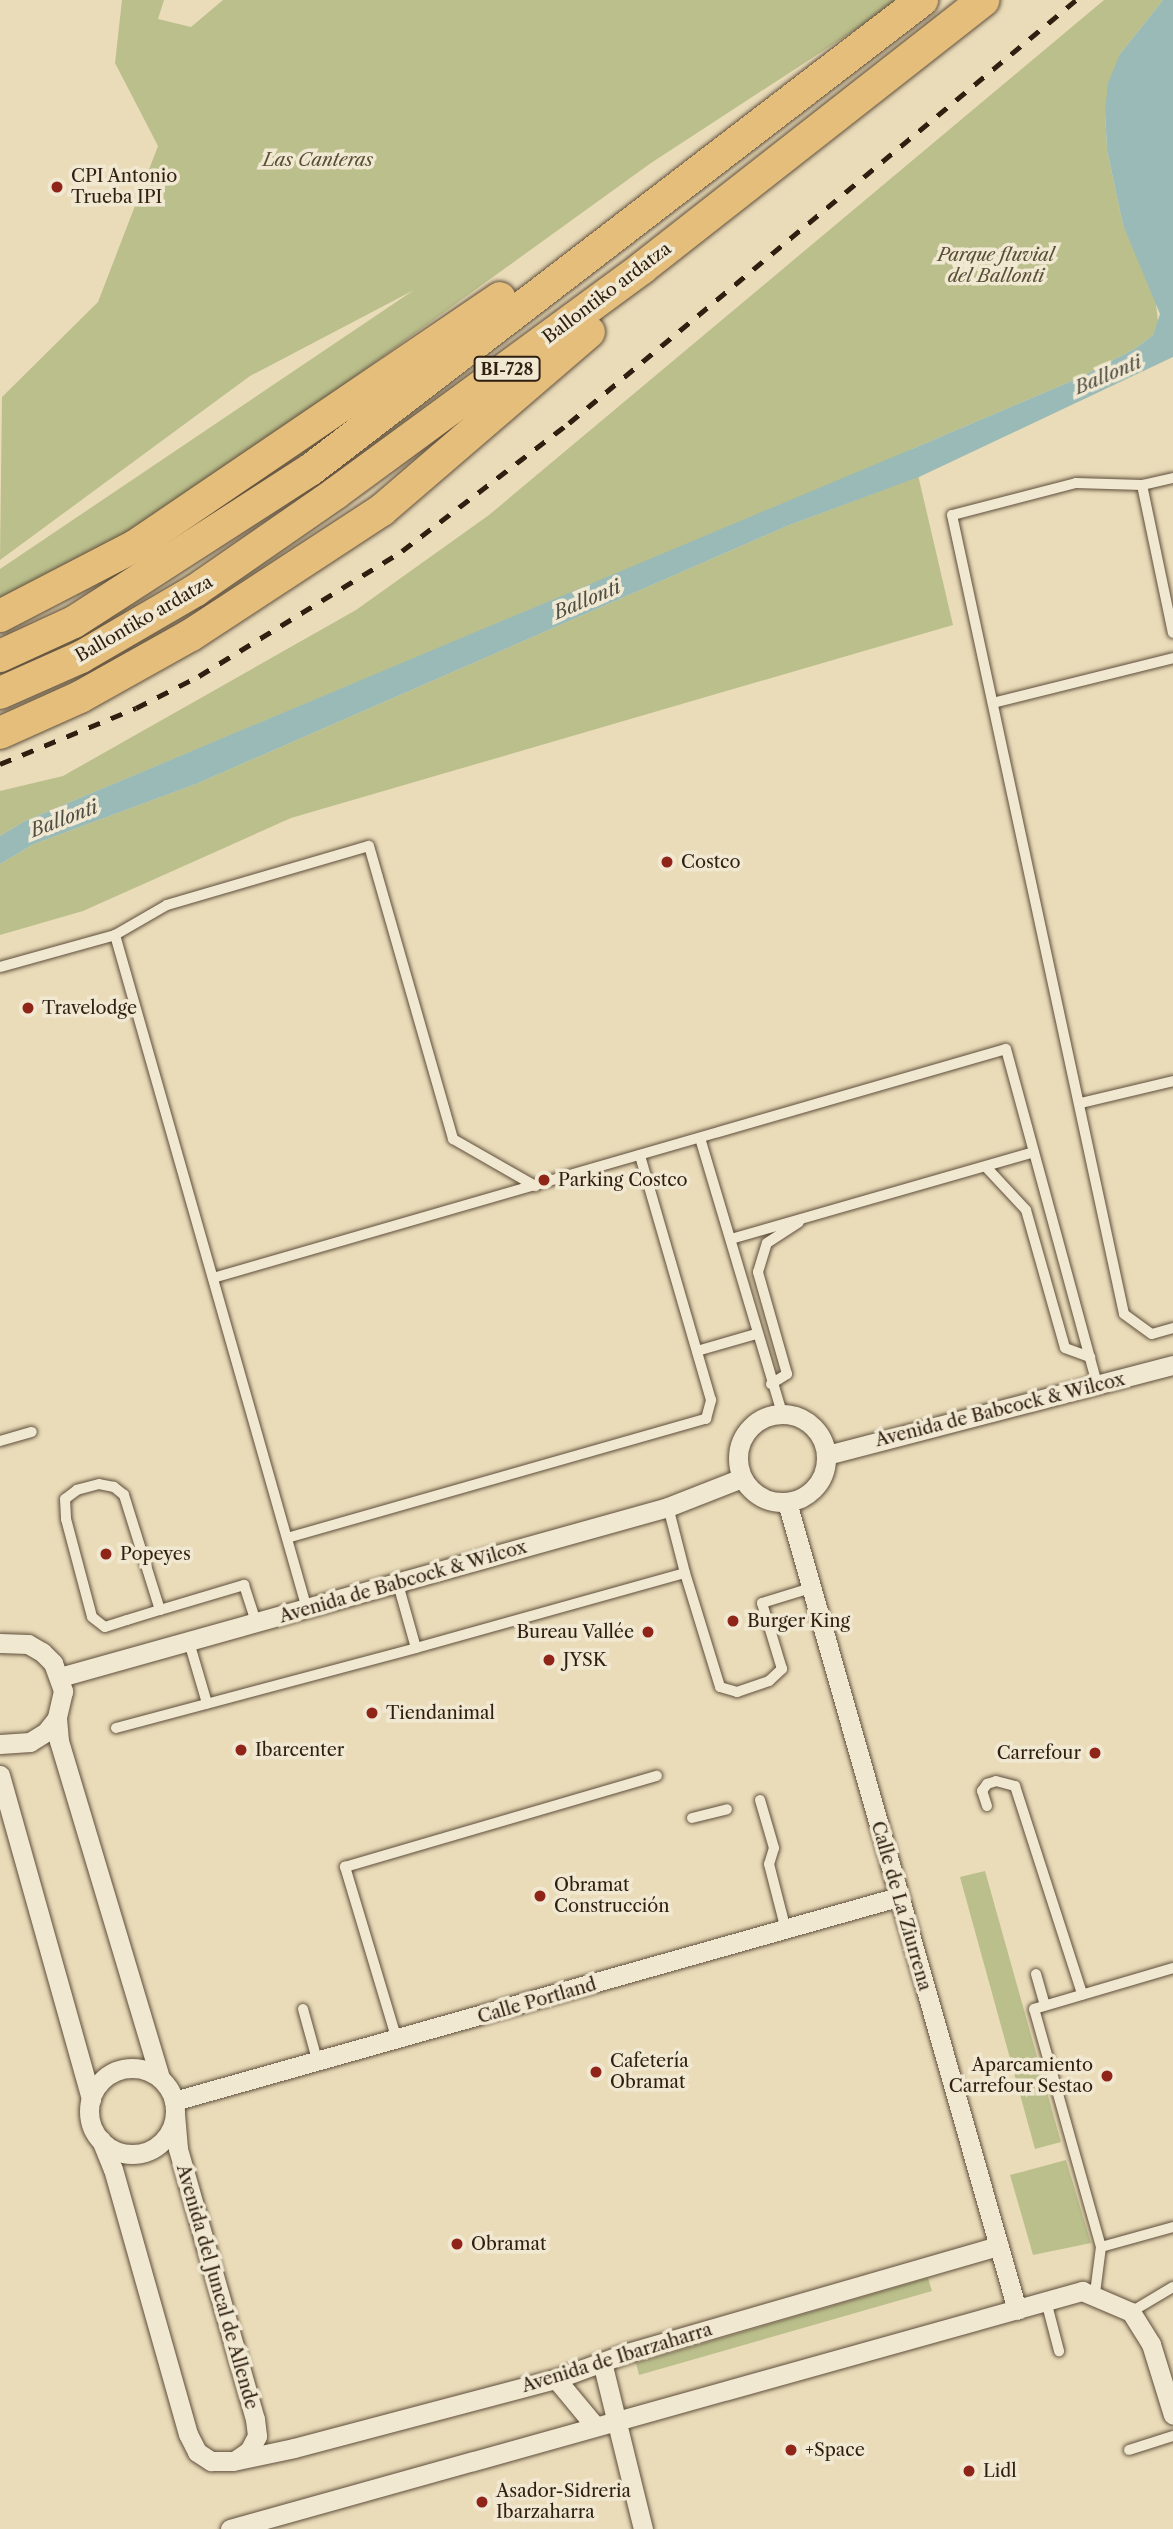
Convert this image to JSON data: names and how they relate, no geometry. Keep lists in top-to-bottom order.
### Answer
{
  "streets": {
    "main road": ["Ballontiko ardatza", "BI-728"],
    "street": [
      "Avenida de Babcock & Wilcox",
      "Calle de La Ziurrena",
      "Calle Portland",
      "Avenida del Juncal de Allende",
      "Avenida de Ibarzaharra"
    ]
  },
  "crossings": [
    ["Avenida de Babcock & Wilcox", "Calle de La Ziurrena"],
    ["Calle de La Ziurrena", "Calle Portland"],
    ["Calle de La Ziurrena", "Avenida de Ibarzaharra"],
    ["Calle Portland", "Avenida del Juncal de Allende"],
    ["Avenida del Juncal de Allende", "Avenida de Ibarzaharra"]
  ],
  "water": ["Ballonti"],
  "parks": ["Las Canteras", "Parque fluvial del Ballonti"],
  "places": [
    "CPI Antonio Trueba IPI",
    "Costco",
    "Travelodge",
    "Parking Costco",
    "Popeyes",
    "Burger King",
    "Bureau Vallée",
    "JYSK",
    "Tiendanimal",
    "Ibarcenter",
    "Carrefour",
    "Obramat Construcción",
    "Cafetería Obramat",
    "Aparcamiento Carrefour Sestao",
    "Obramat",
    "+Space",
    "Lidl",
    "Asador-Sidreria Ibarzaharra"
  ]
}
